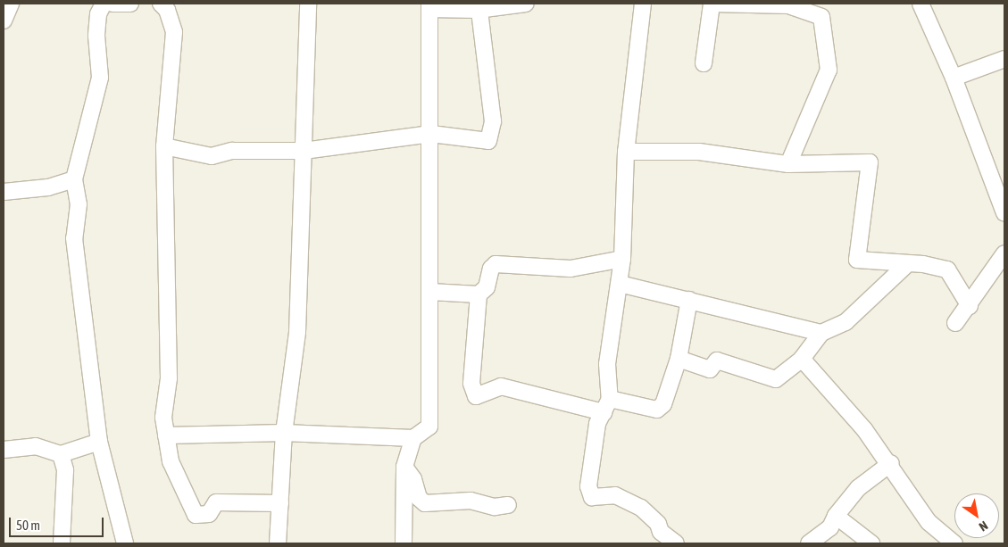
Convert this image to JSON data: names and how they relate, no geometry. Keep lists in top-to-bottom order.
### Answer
{
  "scale_bar": "50 m",
  "north": "bottom right"
}
